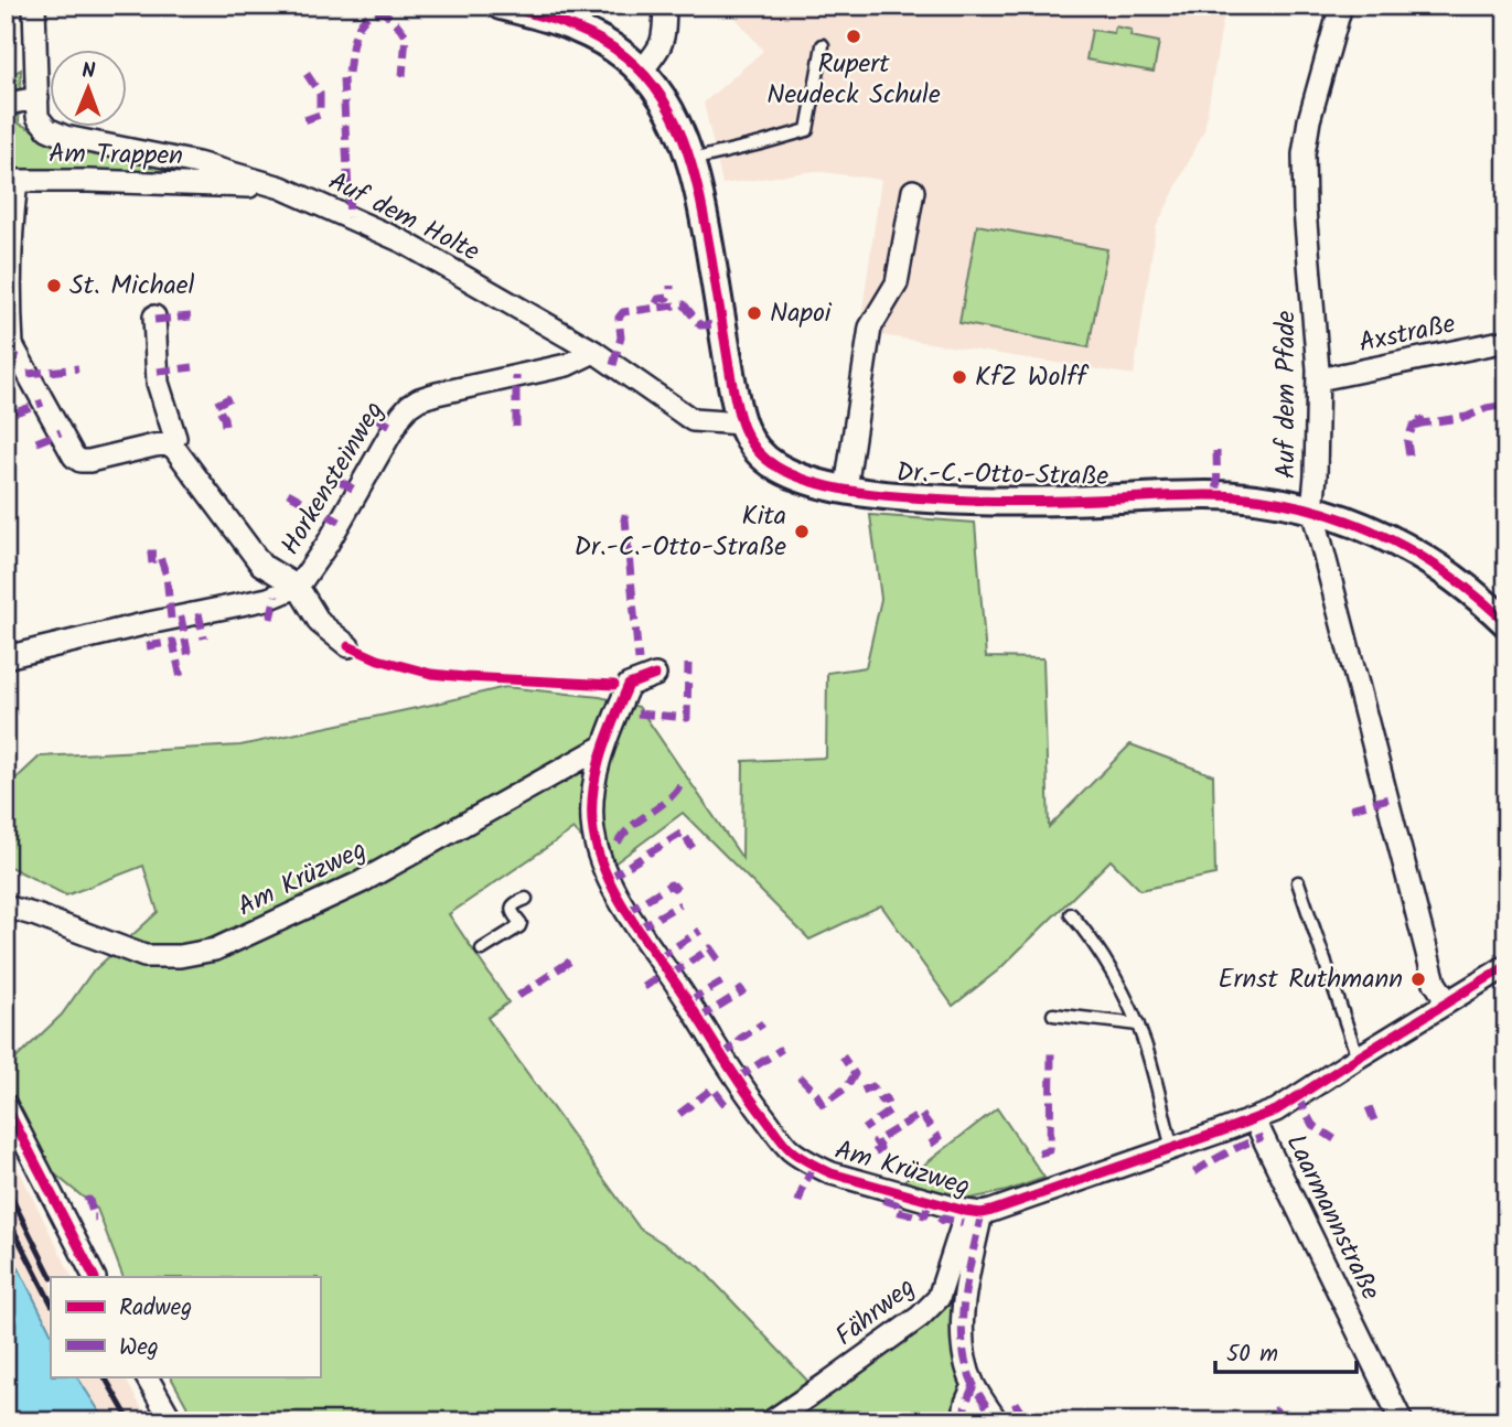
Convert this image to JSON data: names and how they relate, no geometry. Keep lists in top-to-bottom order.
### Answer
{
  "streets": {
    "street": [
      "Am Trappen",
      "Auf dem Holte",
      "Axstraße",
      "Auf dem Pfade",
      "Dr.-C.-Otto-Straße",
      "Horkensteinweg",
      "Am Krüzweg",
      "Laarmannstraße",
      "Fährweg"
    ]
  },
  "crossings": [
    ["Am Trappen", "Auf dem Holte"],
    ["Auf dem Holte", "Dr.-C.-Otto-Straße"],
    ["Auf dem Holte", "Horkensteinweg"],
    ["Axstraße", "Auf dem Pfade"],
    ["Auf dem Pfade", "Dr.-C.-Otto-Straße"],
    ["Auf dem Pfade", "Am Krüzweg"],
    ["Am Krüzweg", "Laarmannstraße"],
    ["Am Krüzweg", "Fährweg"]
  ],
  "places": [
    "Rupert Neudeck Schule",
    "St. Michael",
    "Napoi",
    "KfZ Wolff",
    "Kita Dr.-C.-Otto-Straße",
    "Ernst Ruthmann"
  ],
  "legend": ["Radweg", "Weg"],
  "scale_bar": "50 m",
  "north": "top"
}
